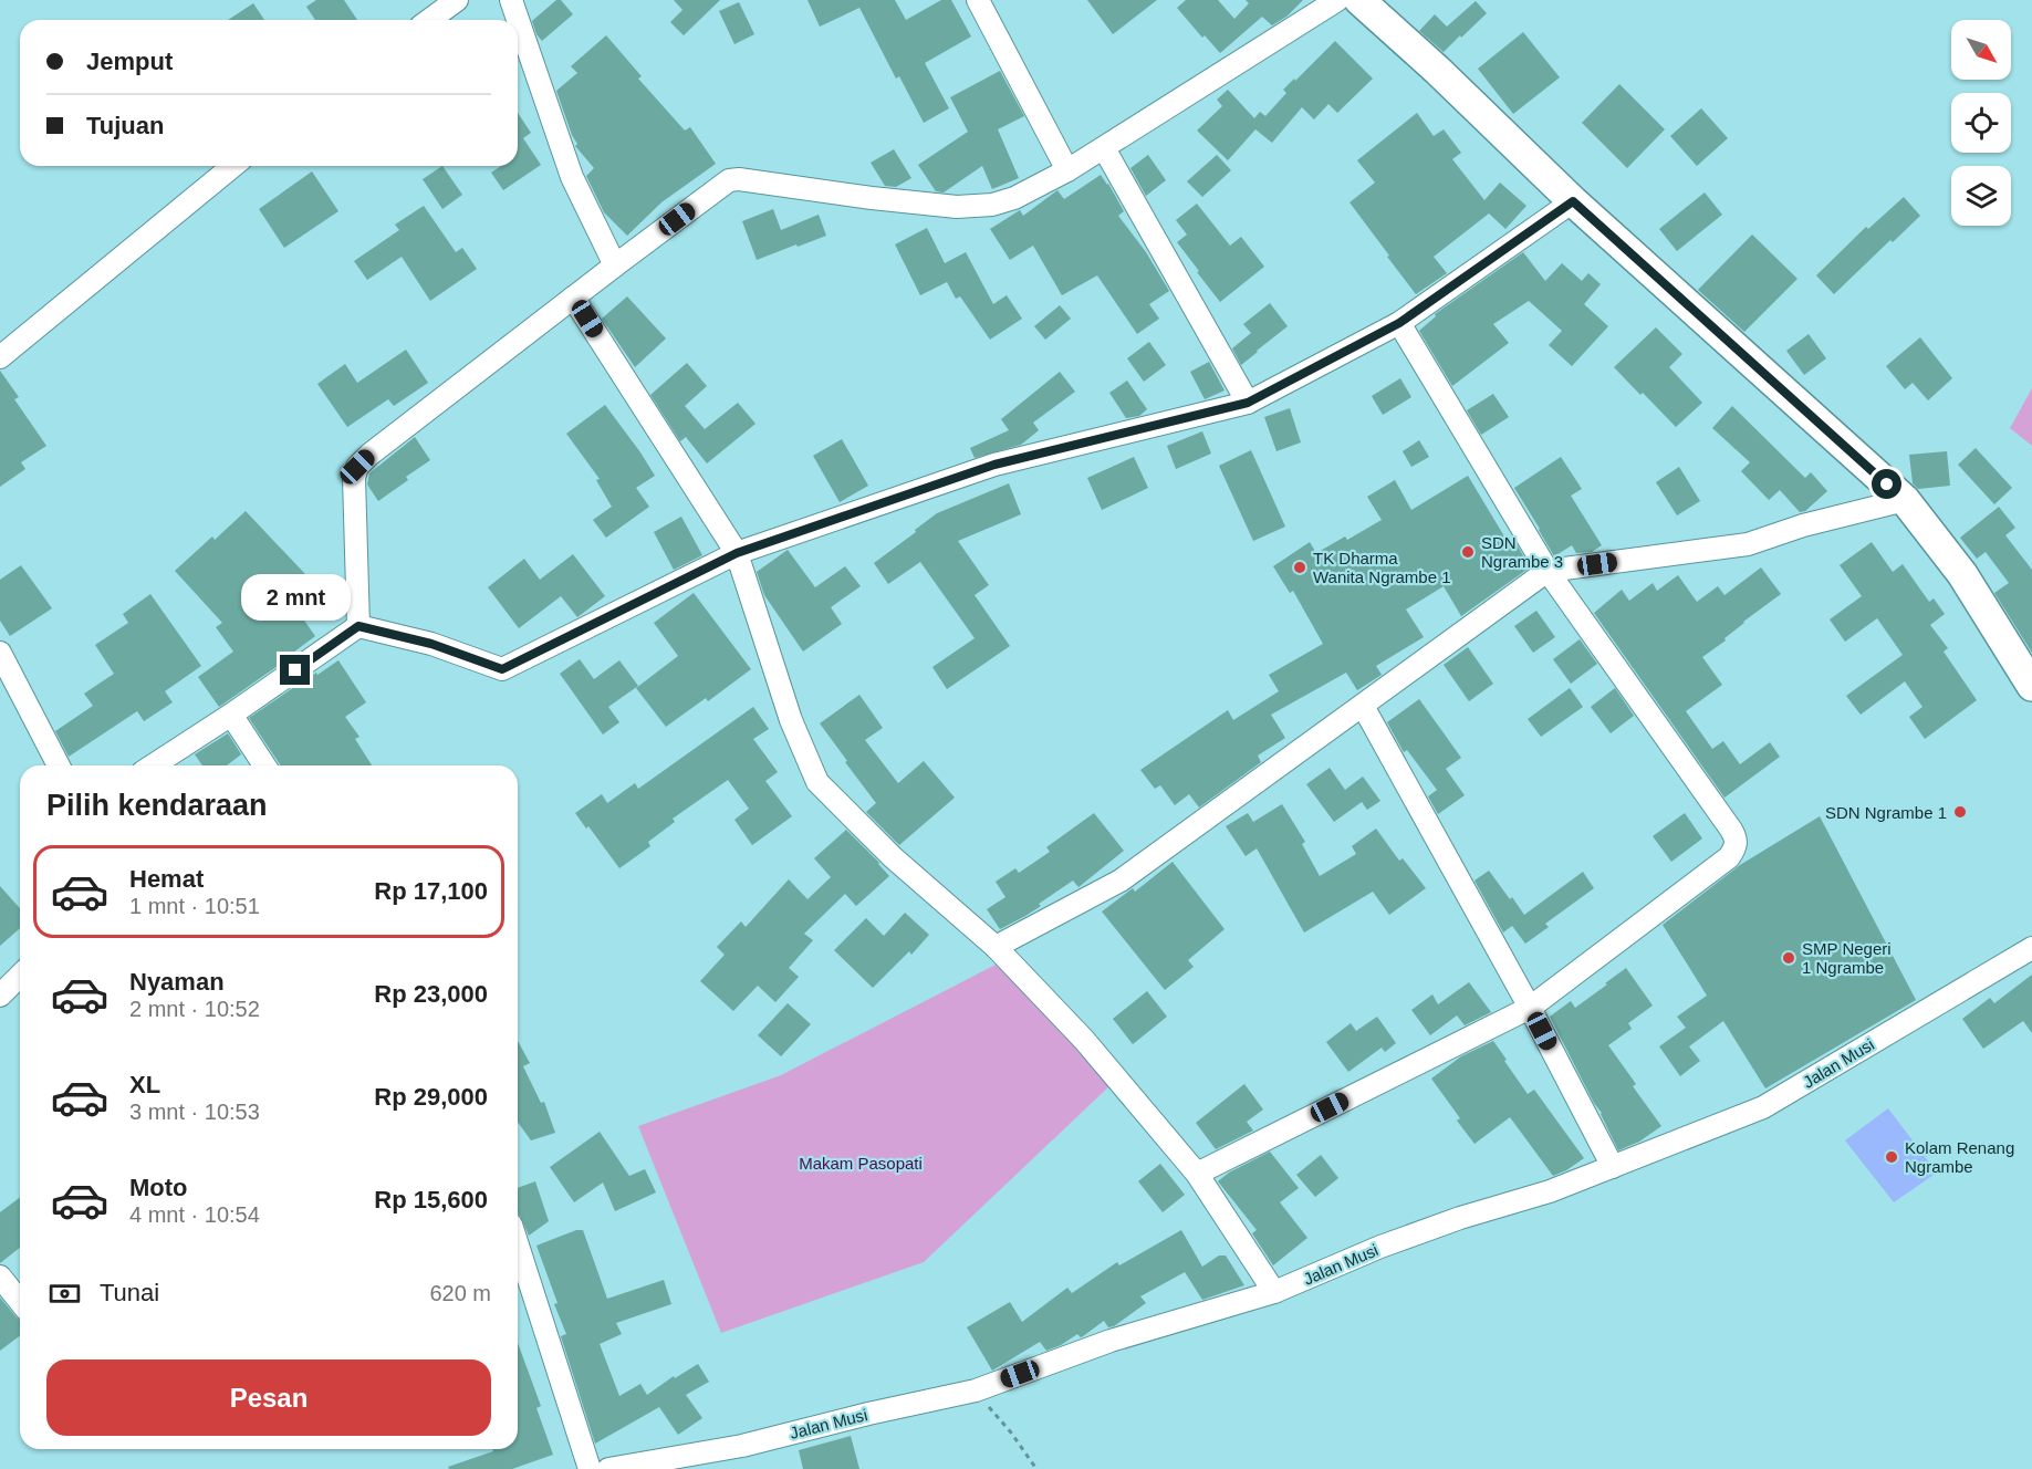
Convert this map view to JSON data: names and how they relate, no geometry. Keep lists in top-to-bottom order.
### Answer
{
  "streets": {
    "street": ["Jalan Musi"]
  },
  "parks": ["Makam Pasopati"],
  "places": [
    "SDN Ngrambe 3",
    "TK Dharma Wanita Ngrambe 1",
    "SDN Ngrambe 1",
    "SMP Negeri 1 Ngrambe",
    "Kolam Renang Ngrambe"
  ],
  "north": "bottom right",
  "page": {
    "banner": ["Jemput", "Tujuan"],
    "bubble": "2 mnt",
    "heading": "Pilih kendaraan",
    "list": [
      {
        "name": "Hemat",
        "note": "1 mnt · 10:51",
        "value": "Rp 17,100"
      },
      {
        "name": "Nyaman",
        "note": "2 mnt · 10:52",
        "value": "Rp 23,000"
      },
      {
        "name": "XL",
        "note": "3 mnt · 10:53",
        "value": "Rp 29,000"
      },
      {
        "name": "Moto",
        "note": "4 mnt · 10:54",
        "value": "Rp 15,600"
      }
    ],
    "pay": ["Tunai", "620 m"],
    "buttons": "Pesan"
  }
}
